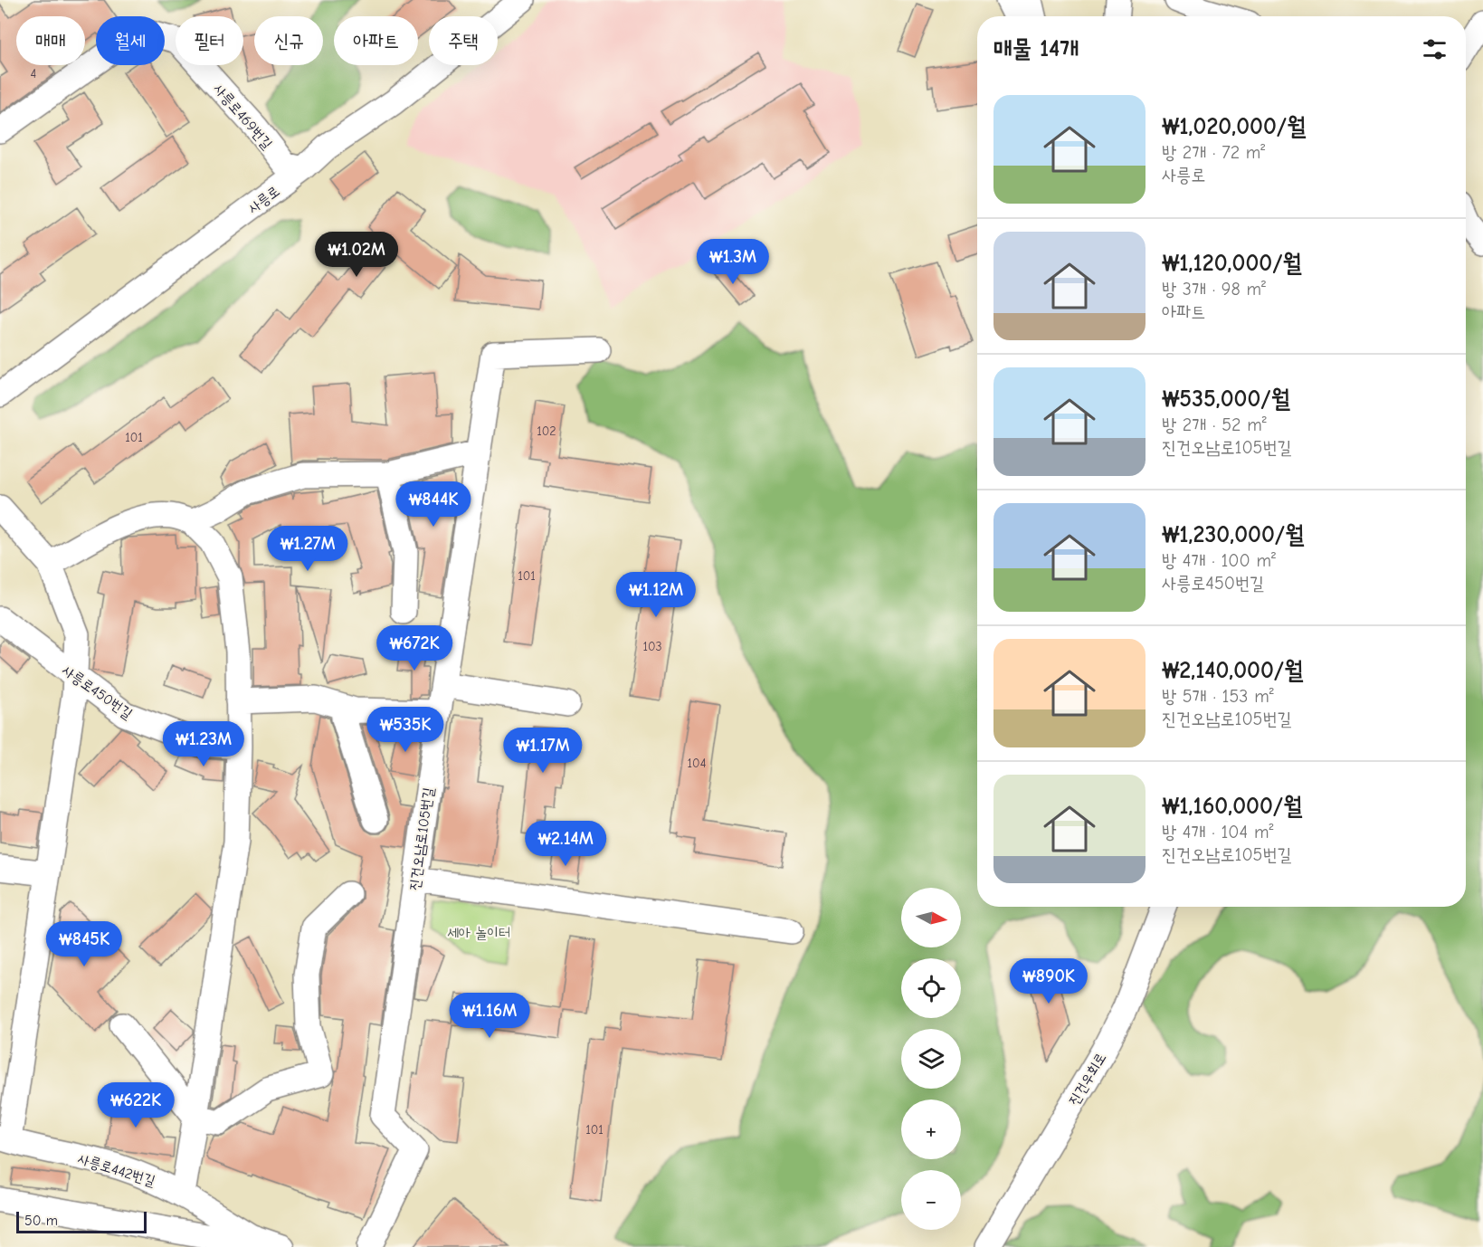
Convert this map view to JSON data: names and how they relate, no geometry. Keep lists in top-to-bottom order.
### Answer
{
  "streets": {
    "street": [
      "사릉로469번길",
      "사릉로",
      "사릉로450번길",
      "진건오남로105번길",
      "진건우회로",
      "사릉로442번길"
    ]
  },
  "crossings": [
    ["사릉로469번길", "사릉로"]
  ],
  "parks": ["세아 놀이터"],
  "house_numbers": [
    "4",
    "102",
    "101",
    "101",
    "103",
    "104",
    "101"
  ],
  "scale_bar": "50 m",
  "north": "right",
  "page": {
    "chip": [
      "매매",
      "월세",
      "필터",
      "신규",
      "아파트",
      "주택"
    ],
    "heading": "매물 14개",
    "list": [
      {
        "name": "₩1,020,000/월",
        "note": "방 2개 · 72 m² · 사릉로"
      },
      {
        "name": "₩1,120,000/월",
        "note": "방 3개 · 98 m² · 아파트"
      },
      {
        "name": "₩535,000/월",
        "note": "방 2개 · 52 m² · 진건오남로105번길"
      },
      {
        "name": "₩1,230,000/월",
        "note": "방 4개 · 100 m² · 사릉로450번길"
      },
      {
        "name": "₩2,140,000/월",
        "note": "방 5개 · 153 m² · 진건오남로105번길"
      },
      {
        "name": "₩1,160,000/월",
        "note": "방 4개 · 104 m² · 진건오남로105번길"
      }
    ],
    "price": [
      "₩1.02M",
      "₩1.3M",
      "₩844K",
      "₩1.27M",
      "₩1.12M",
      "₩672K",
      "₩535K",
      "₩1.23M",
      "₩1.17M",
      "₩2.14M",
      "₩845K",
      "₩890K",
      "₩1.16M",
      "₩622K"
    ],
    "map_buttons": ["+", "−"],
    "scale": "50 m"
  }
}
